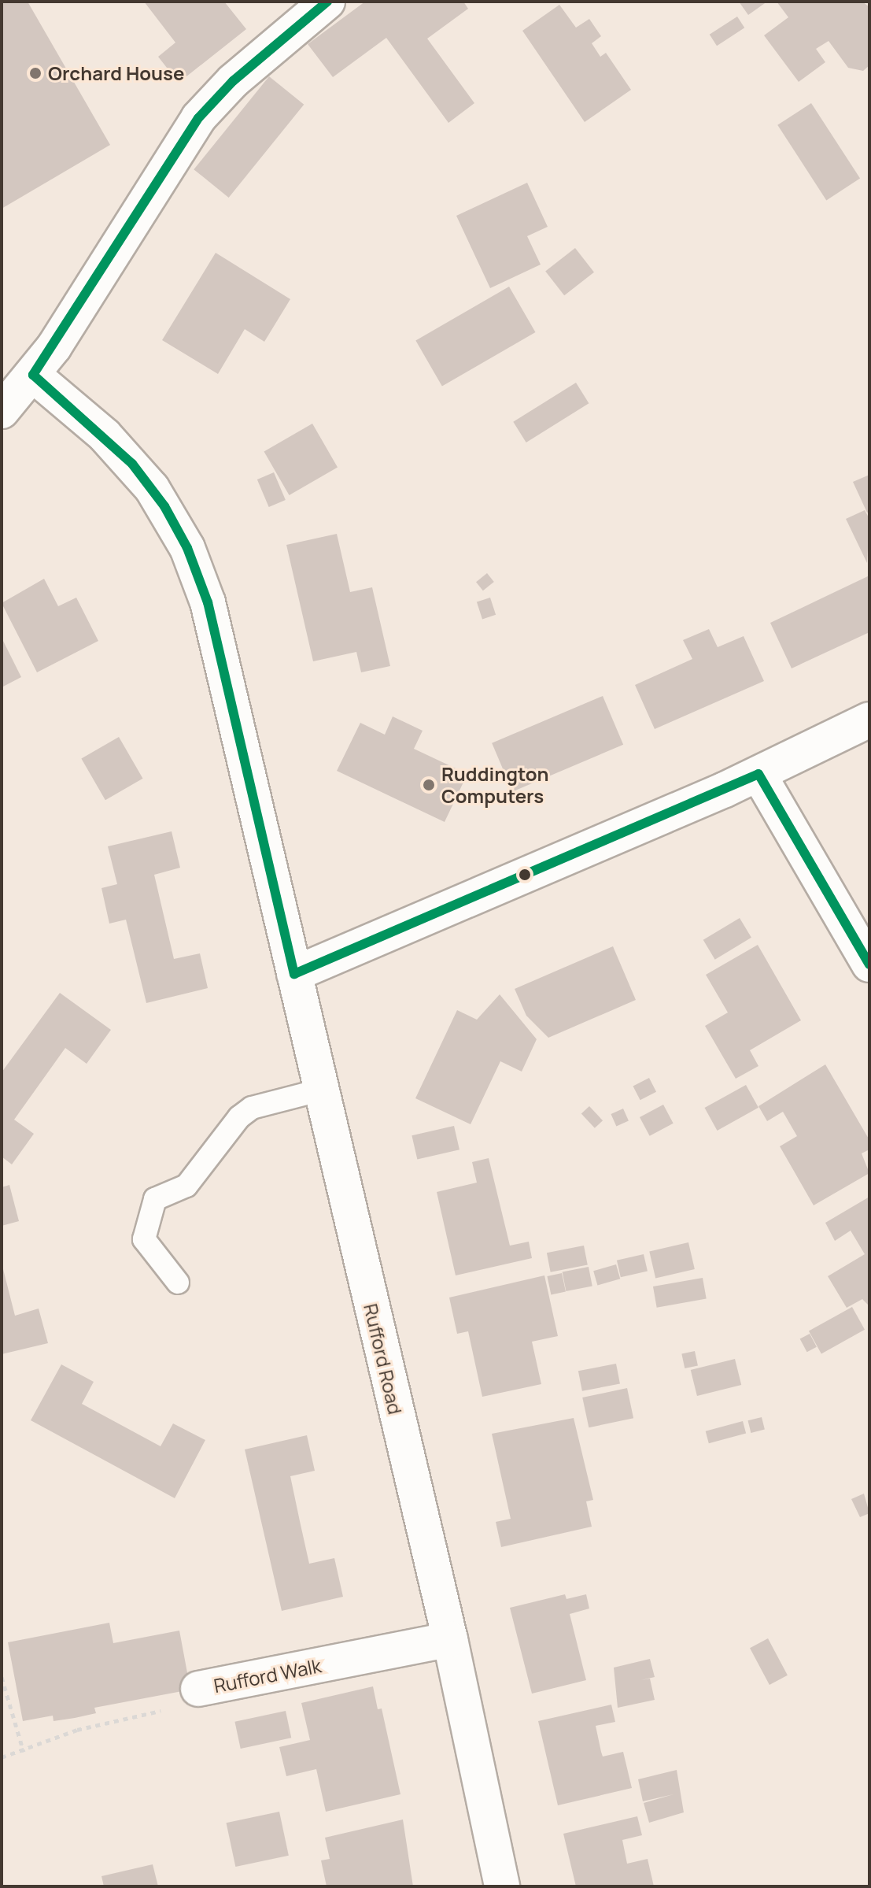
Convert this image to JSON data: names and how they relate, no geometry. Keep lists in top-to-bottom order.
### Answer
{
  "streets": {
    "street": ["Rufford Road", "Rufford Walk"]
  },
  "crossings": [
    ["Rufford Road", "Rufford Walk"]
  ],
  "places": ["Orchard House", "Ruddington Computers"]
}
